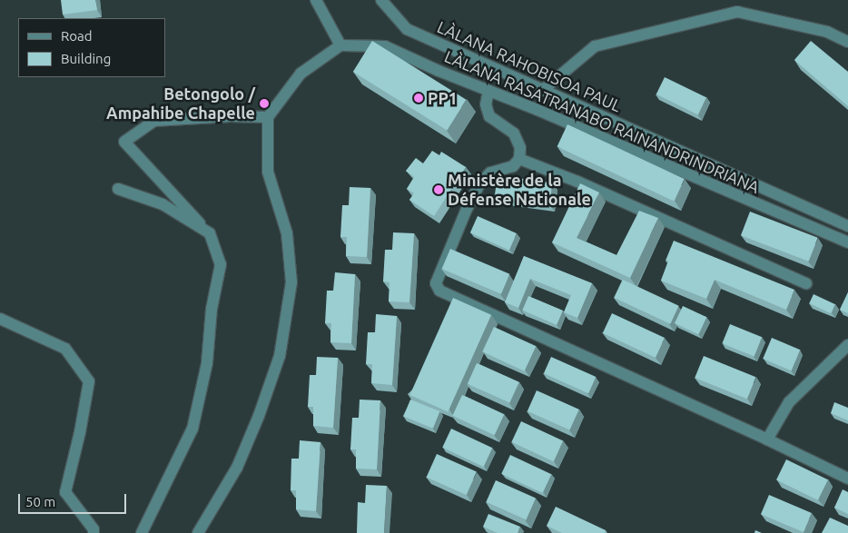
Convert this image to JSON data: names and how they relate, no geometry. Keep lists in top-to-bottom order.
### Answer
{
  "streets": {
    "street": ["LÀLANA RAHOBISOA PAUL", "LÀLANA RASATRANABO RAINANDRINDRIANA"]
  },
  "places": ["PP1", "Betongolo / Ampahibe Chapelle", "Ministère de la Défense Nationale"],
  "legend": ["Road", "Building"],
  "scale_bar": "50 m"
}
